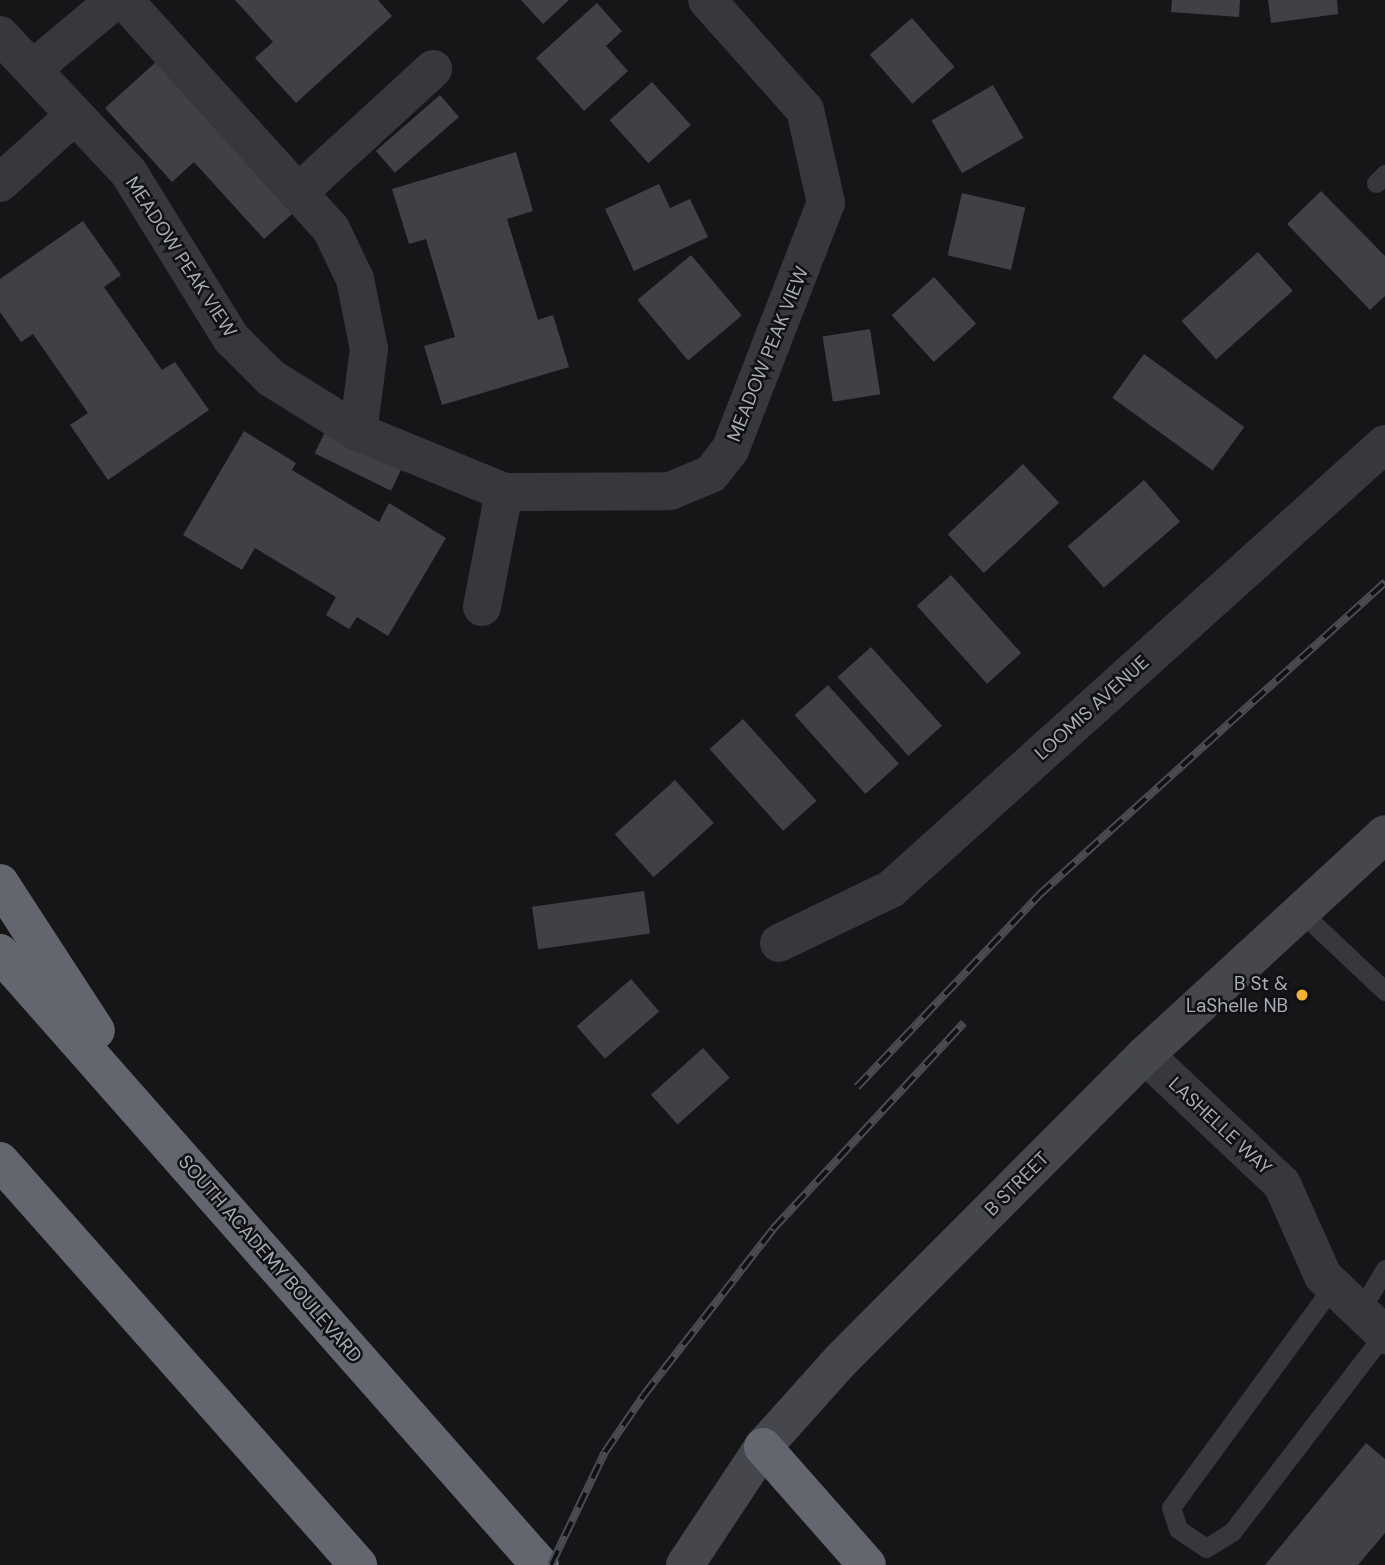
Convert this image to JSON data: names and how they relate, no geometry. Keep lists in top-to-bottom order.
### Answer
{
  "streets": {
    "highway": ["SOUTH ACADEMY BOULEVARD"],
    "main road": ["B STREET"],
    "street": ["MEADOW PEAK VIEW", "LOOMIS AVENUE", "LASHELLE WAY"]
  },
  "crossings": [
    ["LASHELLE WAY", "B STREET"]
  ],
  "places": ["B St & LaShelle NB"]
}
